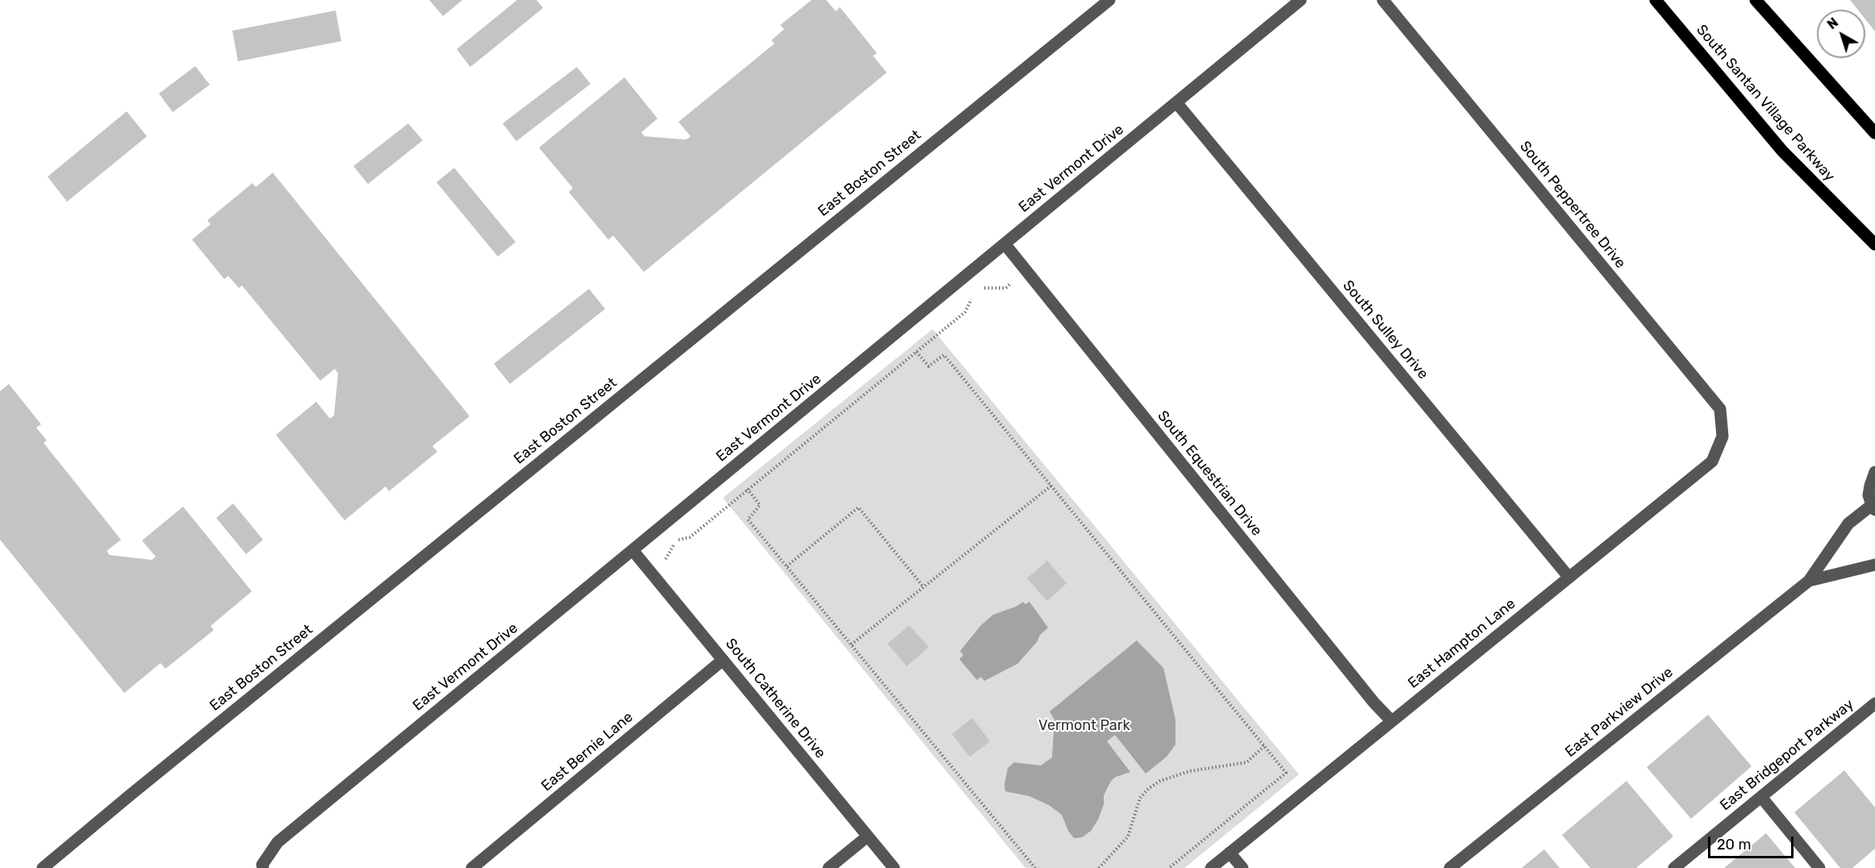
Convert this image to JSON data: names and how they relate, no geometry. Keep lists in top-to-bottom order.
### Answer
{
  "streets": {
    "main road": ["South Santan Village Parkway"],
    "street": [
      "East Vermont Drive",
      "East Boston Street",
      "South Peppertree Drive",
      "South Sulley Drive",
      "South Equestrian Drive",
      "East Hampton Lane",
      "South Catherine Drive",
      "East Parkview Drive",
      "East Bernie Lane",
      "East Bridgeport Parkway"
    ]
  },
  "crossings": [
    ["East Vermont Drive", "South Sulley Drive"],
    ["East Vermont Drive", "South Equestrian Drive"],
    ["East Vermont Drive", "South Catherine Drive"],
    ["South Peppertree Drive", "East Hampton Lane"],
    ["South Sulley Drive", "East Hampton Lane"],
    ["South Equestrian Drive", "East Hampton Lane"],
    ["South Catherine Drive", "East Bernie Lane"]
  ],
  "parks": ["Vermont Park"],
  "scale_bar": "20 m",
  "north": "top left"
}
